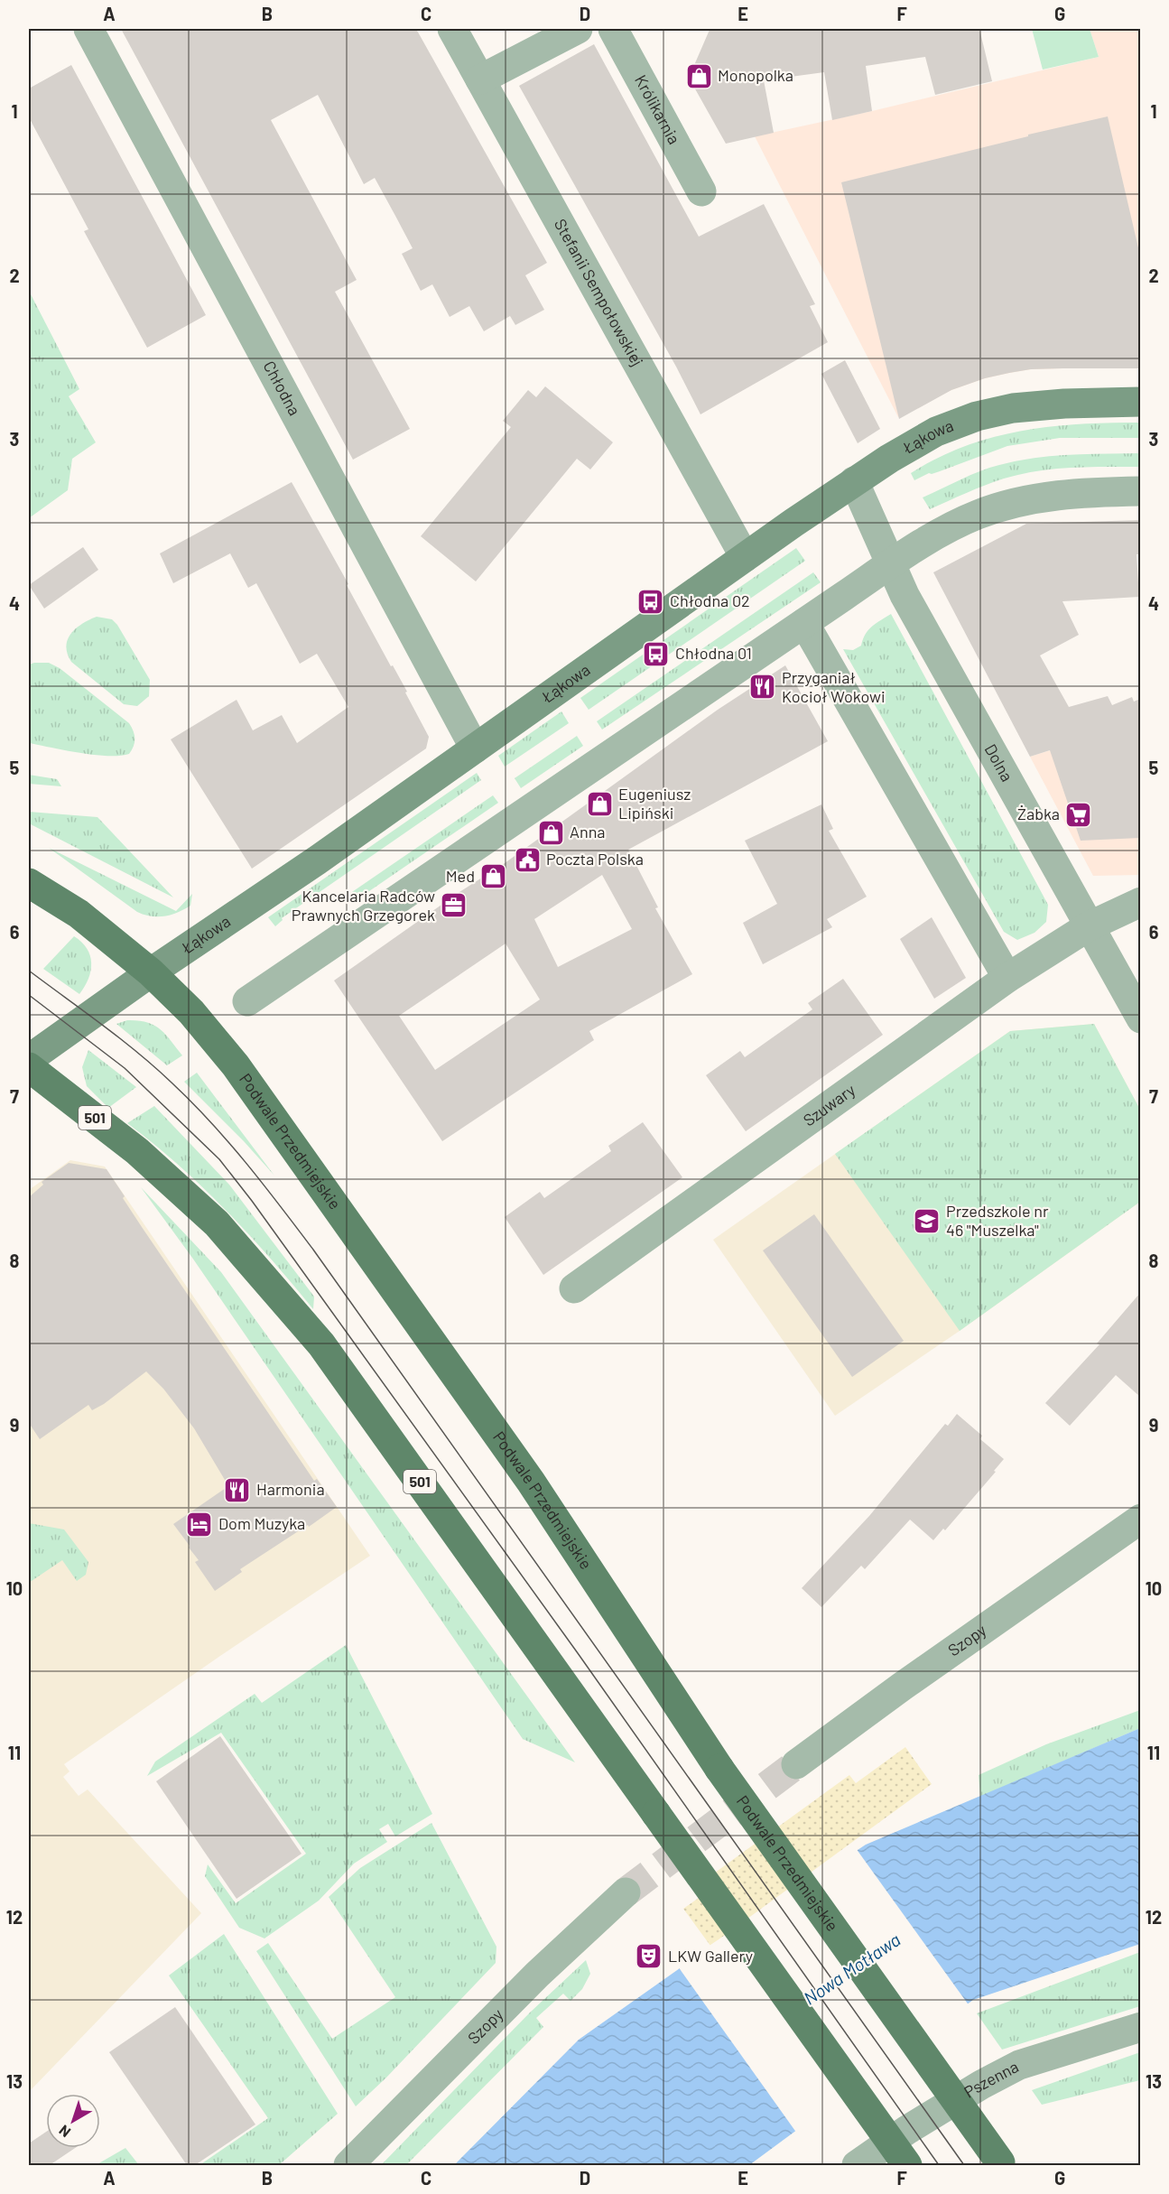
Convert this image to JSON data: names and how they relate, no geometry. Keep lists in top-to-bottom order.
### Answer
{
  "streets": {
    "main road": ["501", "Podwale Przedmiejskie"],
    "street": [
      "Królikarnia",
      "Stefanii Sempołowskiej",
      "Chłodna",
      "Łąkowa",
      "Dolna",
      "Szuwary",
      "Szopy",
      "Pszenna"
    ]
  },
  "crossings": [
    ["Stefanii Sempołowskiej", "Łąkowa"],
    ["Chłodna", "Łąkowa"],
    ["Łąkowa", "Dolna"],
    ["Łąkowa", "Podwale Przedmiejskie"],
    ["Dolna", "Szuwary"]
  ],
  "water": ["Nowa Motława"],
  "places": {
    "shop": [
      "Monopolka",
      "Eugeniusz Lipiński",
      "Anna",
      "Med"
    ],
    "bus stop": ["Chłodna 02", "Chłodna 01"],
    "restaurant": ["Przyganiał Kocioł Wokowi", "Harmonia"],
    "supermarket": ["Żabka"],
    "public building": ["Poczta Polska"],
    "office": ["Kancelaria Radców Prawnych Grzegorek"],
    "school or university": ["Przedszkole nr 46 \"Muszelka\""],
    "hotel": ["Dom Muzyka"],
    "theatre": ["LKW Gallery"]
  },
  "north": "bottom left",
  "grid": {
    "columns": [
      "A",
      "B",
      "C",
      "D",
      "E",
      "F",
      "G"
    ],
    "rows": [
      "1",
      "2",
      "3",
      "4",
      "5",
      "6",
      "7",
      "8",
      "9",
      "10",
      "11",
      "12",
      "13"
    ]
  }
}
